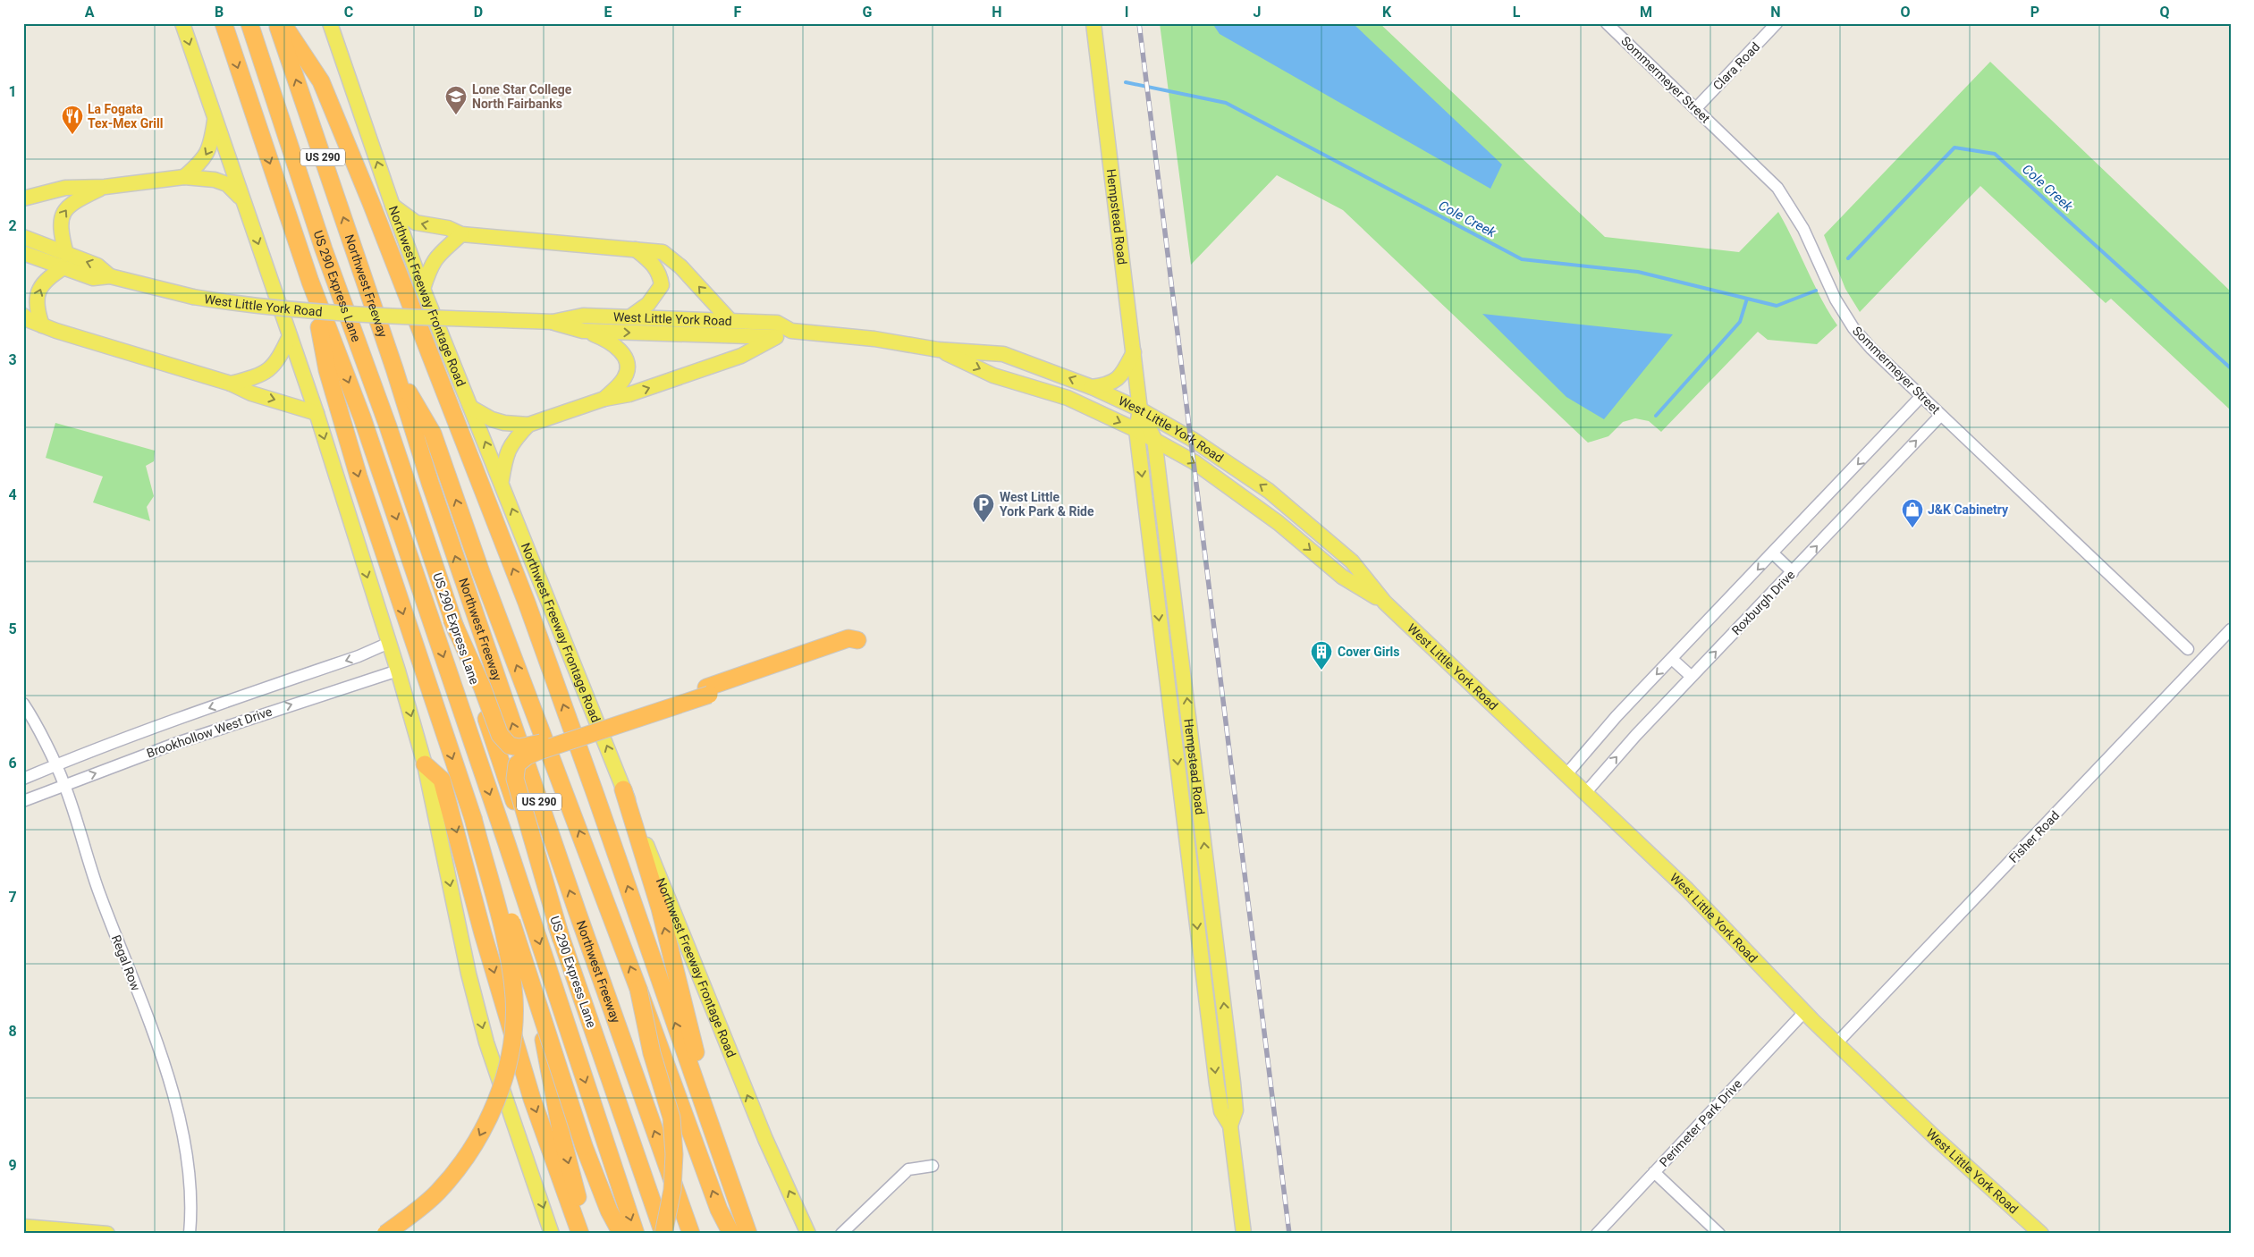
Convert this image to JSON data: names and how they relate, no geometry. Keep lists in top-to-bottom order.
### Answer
{
  "streets": {
    "highway": ["US 290", "Northwest Freeway", "US 290 Express Lane"],
    "main road": ["Hempstead Road", "Northwest Freeway Frontage Road", "West Little York Road"],
    "street": [
      "Clara Road",
      "Sommermeyer Street",
      "Roxburgh Drive",
      "Brookhollow West Drive",
      "Fisher Road",
      "Regal Row",
      "Perimeter Park Drive"
    ]
  },
  "crossings": [
    ["Clara Road", "Sommermeyer Street"],
    ["Sommermeyer Street", "Roxburgh Drive"],
    ["Hempstead Road", "West Little York Road"],
    ["West Little York Road", "Roxburgh Drive"],
    ["West Little York Road", "Fisher Road"],
    ["West Little York Road", "Perimeter Park Drive"],
    ["Brookhollow West Drive", "Regal Row"]
  ],
  "one_way": ["Northwest Freeway Frontage Road"],
  "water": ["Cole Creek"],
  "places": {
    "school or university": ["Lone Star College North Fairbanks"],
    "restaurant": ["La Fogata Tex-Mex Grill"],
    "parking": ["West Little York Park & Ride"],
    "shop": ["J&K Cabinetry"],
    "building": ["Cover Girls"]
  },
  "grid": {
    "columns": [
      "A",
      "B",
      "C",
      "D",
      "E",
      "F",
      "G",
      "H",
      "I",
      "J",
      "K",
      "L",
      "M",
      "N",
      "O",
      "P",
      "Q"
    ],
    "rows": [
      "1",
      "2",
      "3",
      "4",
      "5",
      "6",
      "7",
      "8",
      "9"
    ]
  }
}
